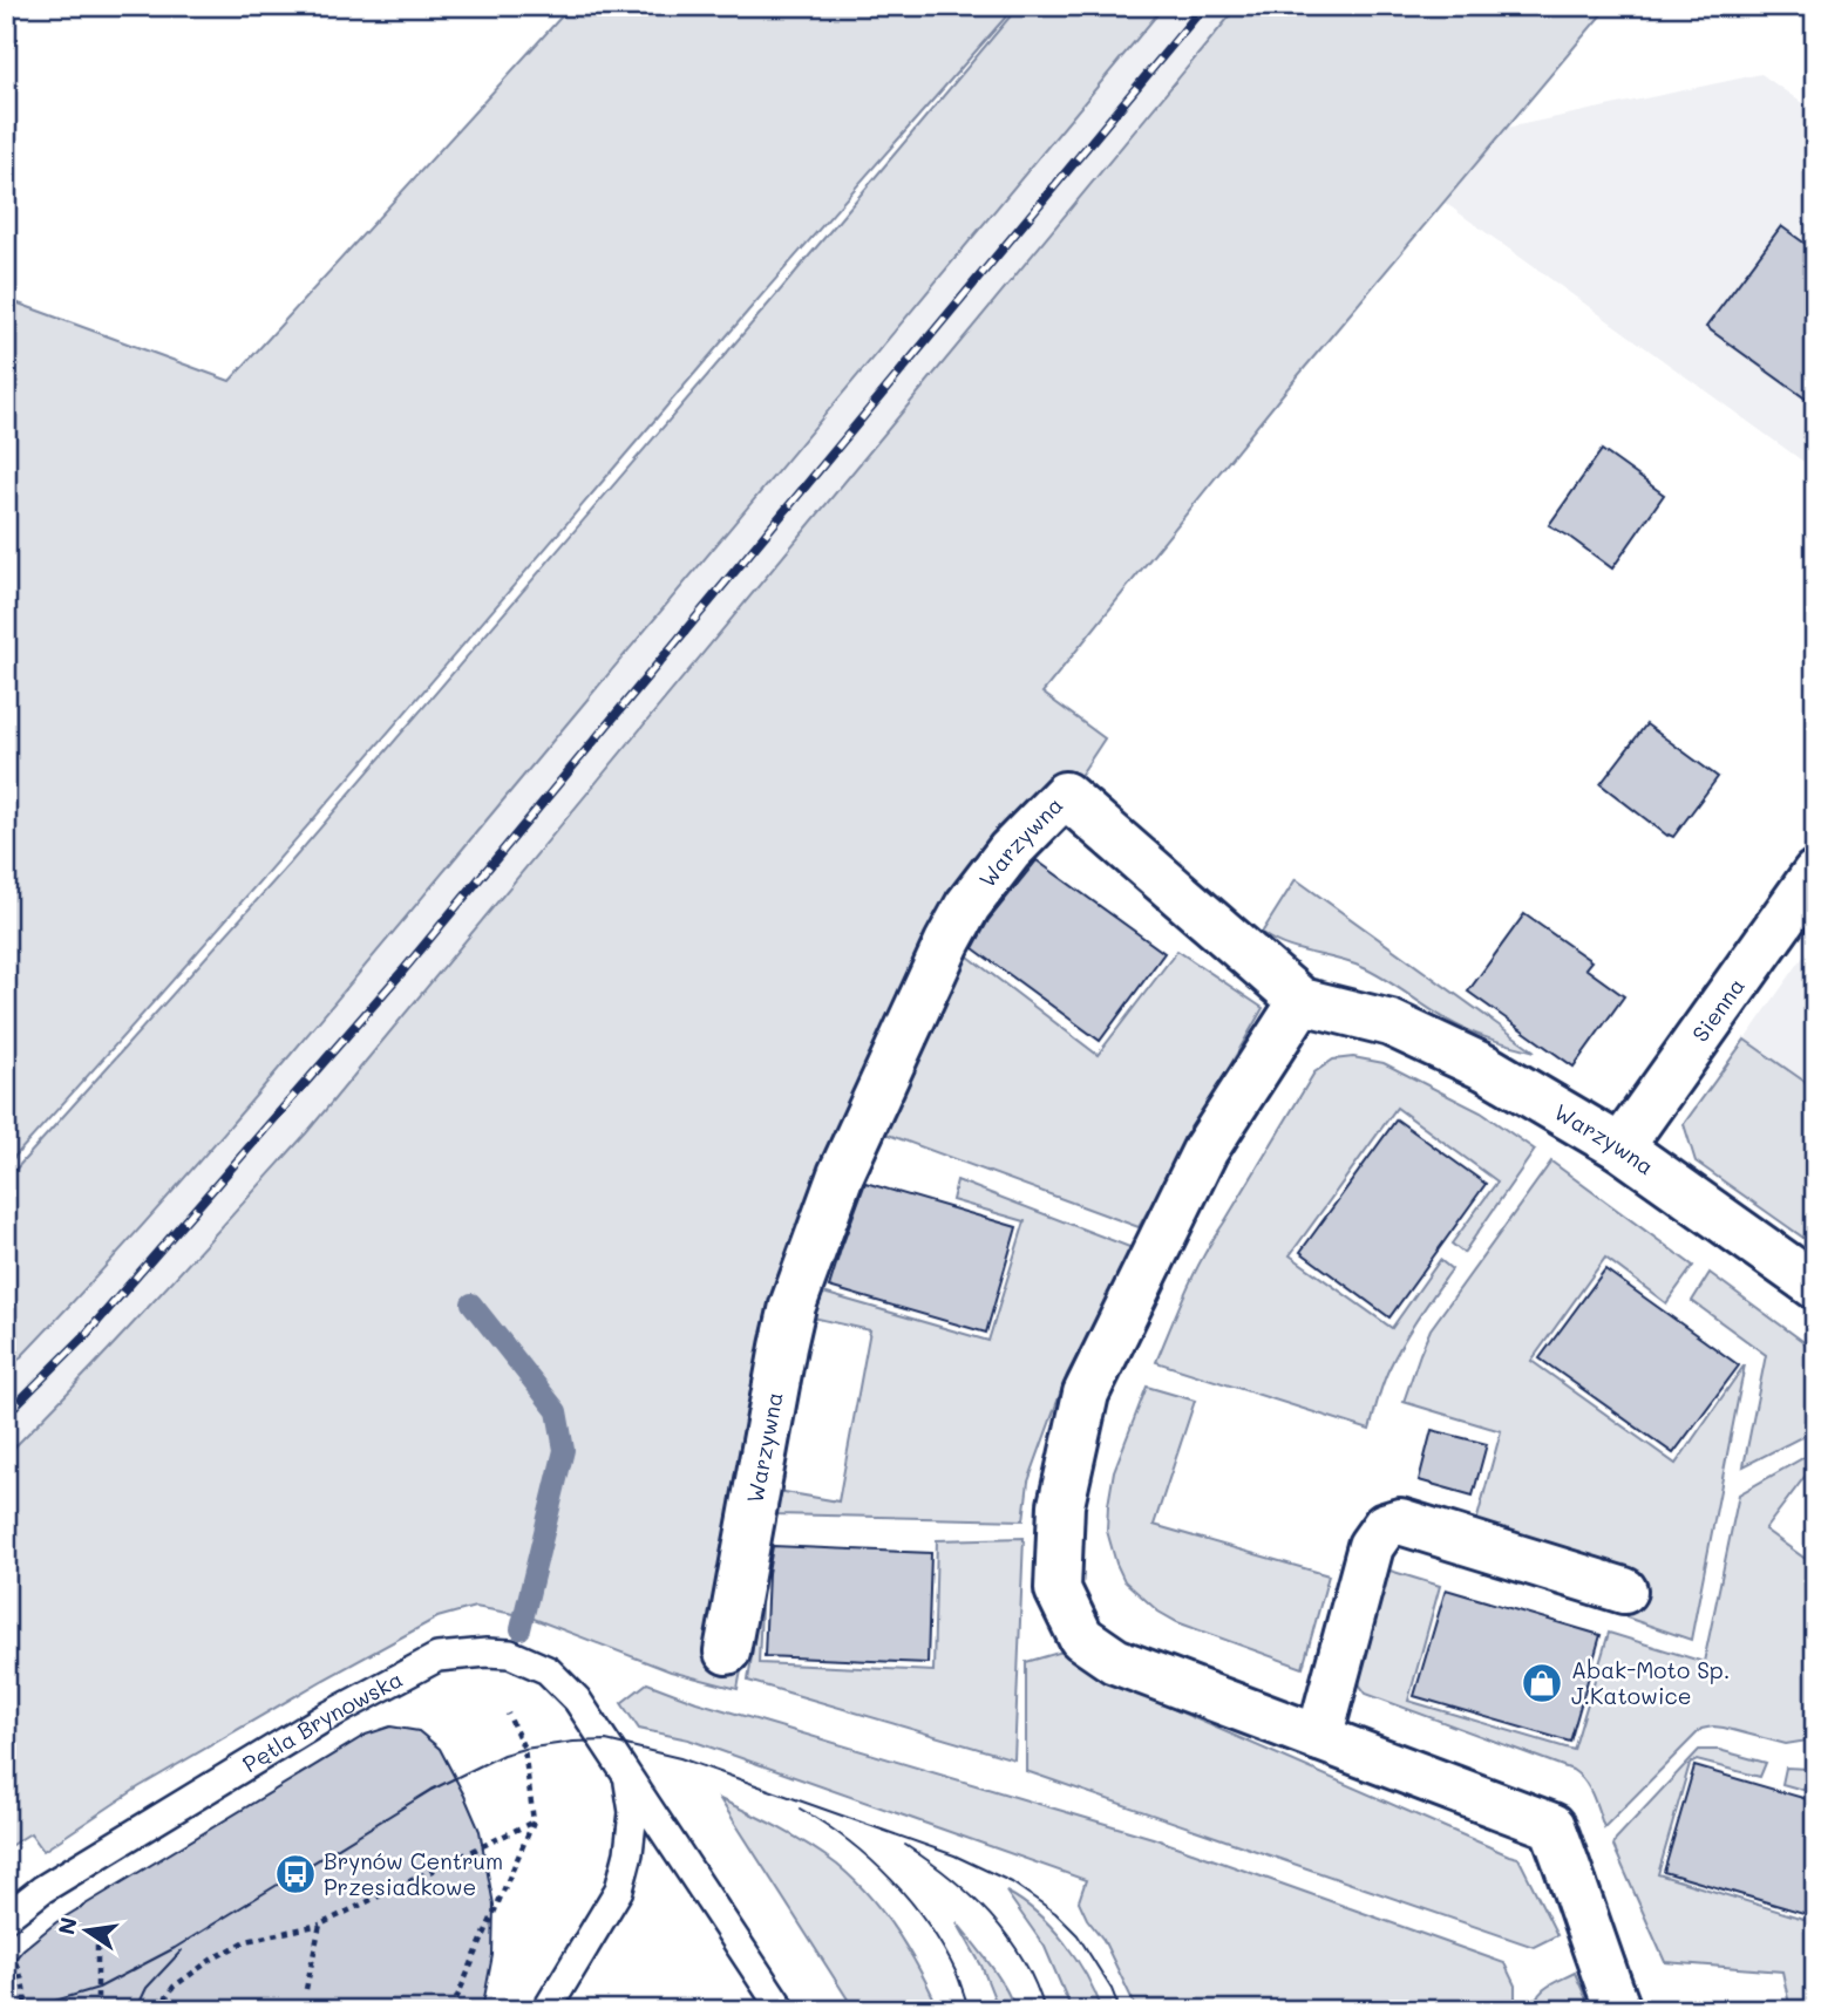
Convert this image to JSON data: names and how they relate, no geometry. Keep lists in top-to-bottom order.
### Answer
{
  "streets": {
    "street": ["Warzywna", "Sienna"],
    "lane": ["Pętla Brynowska"]
  },
  "crossings": [
    ["Warzywna", "Sienna"]
  ],
  "places": {
    "shop": ["Abak-Moto Sp. J.Katowice"],
    "bus stop": ["Brynów Centrum Przesiadkowe"]
  },
  "north": "left"
}
